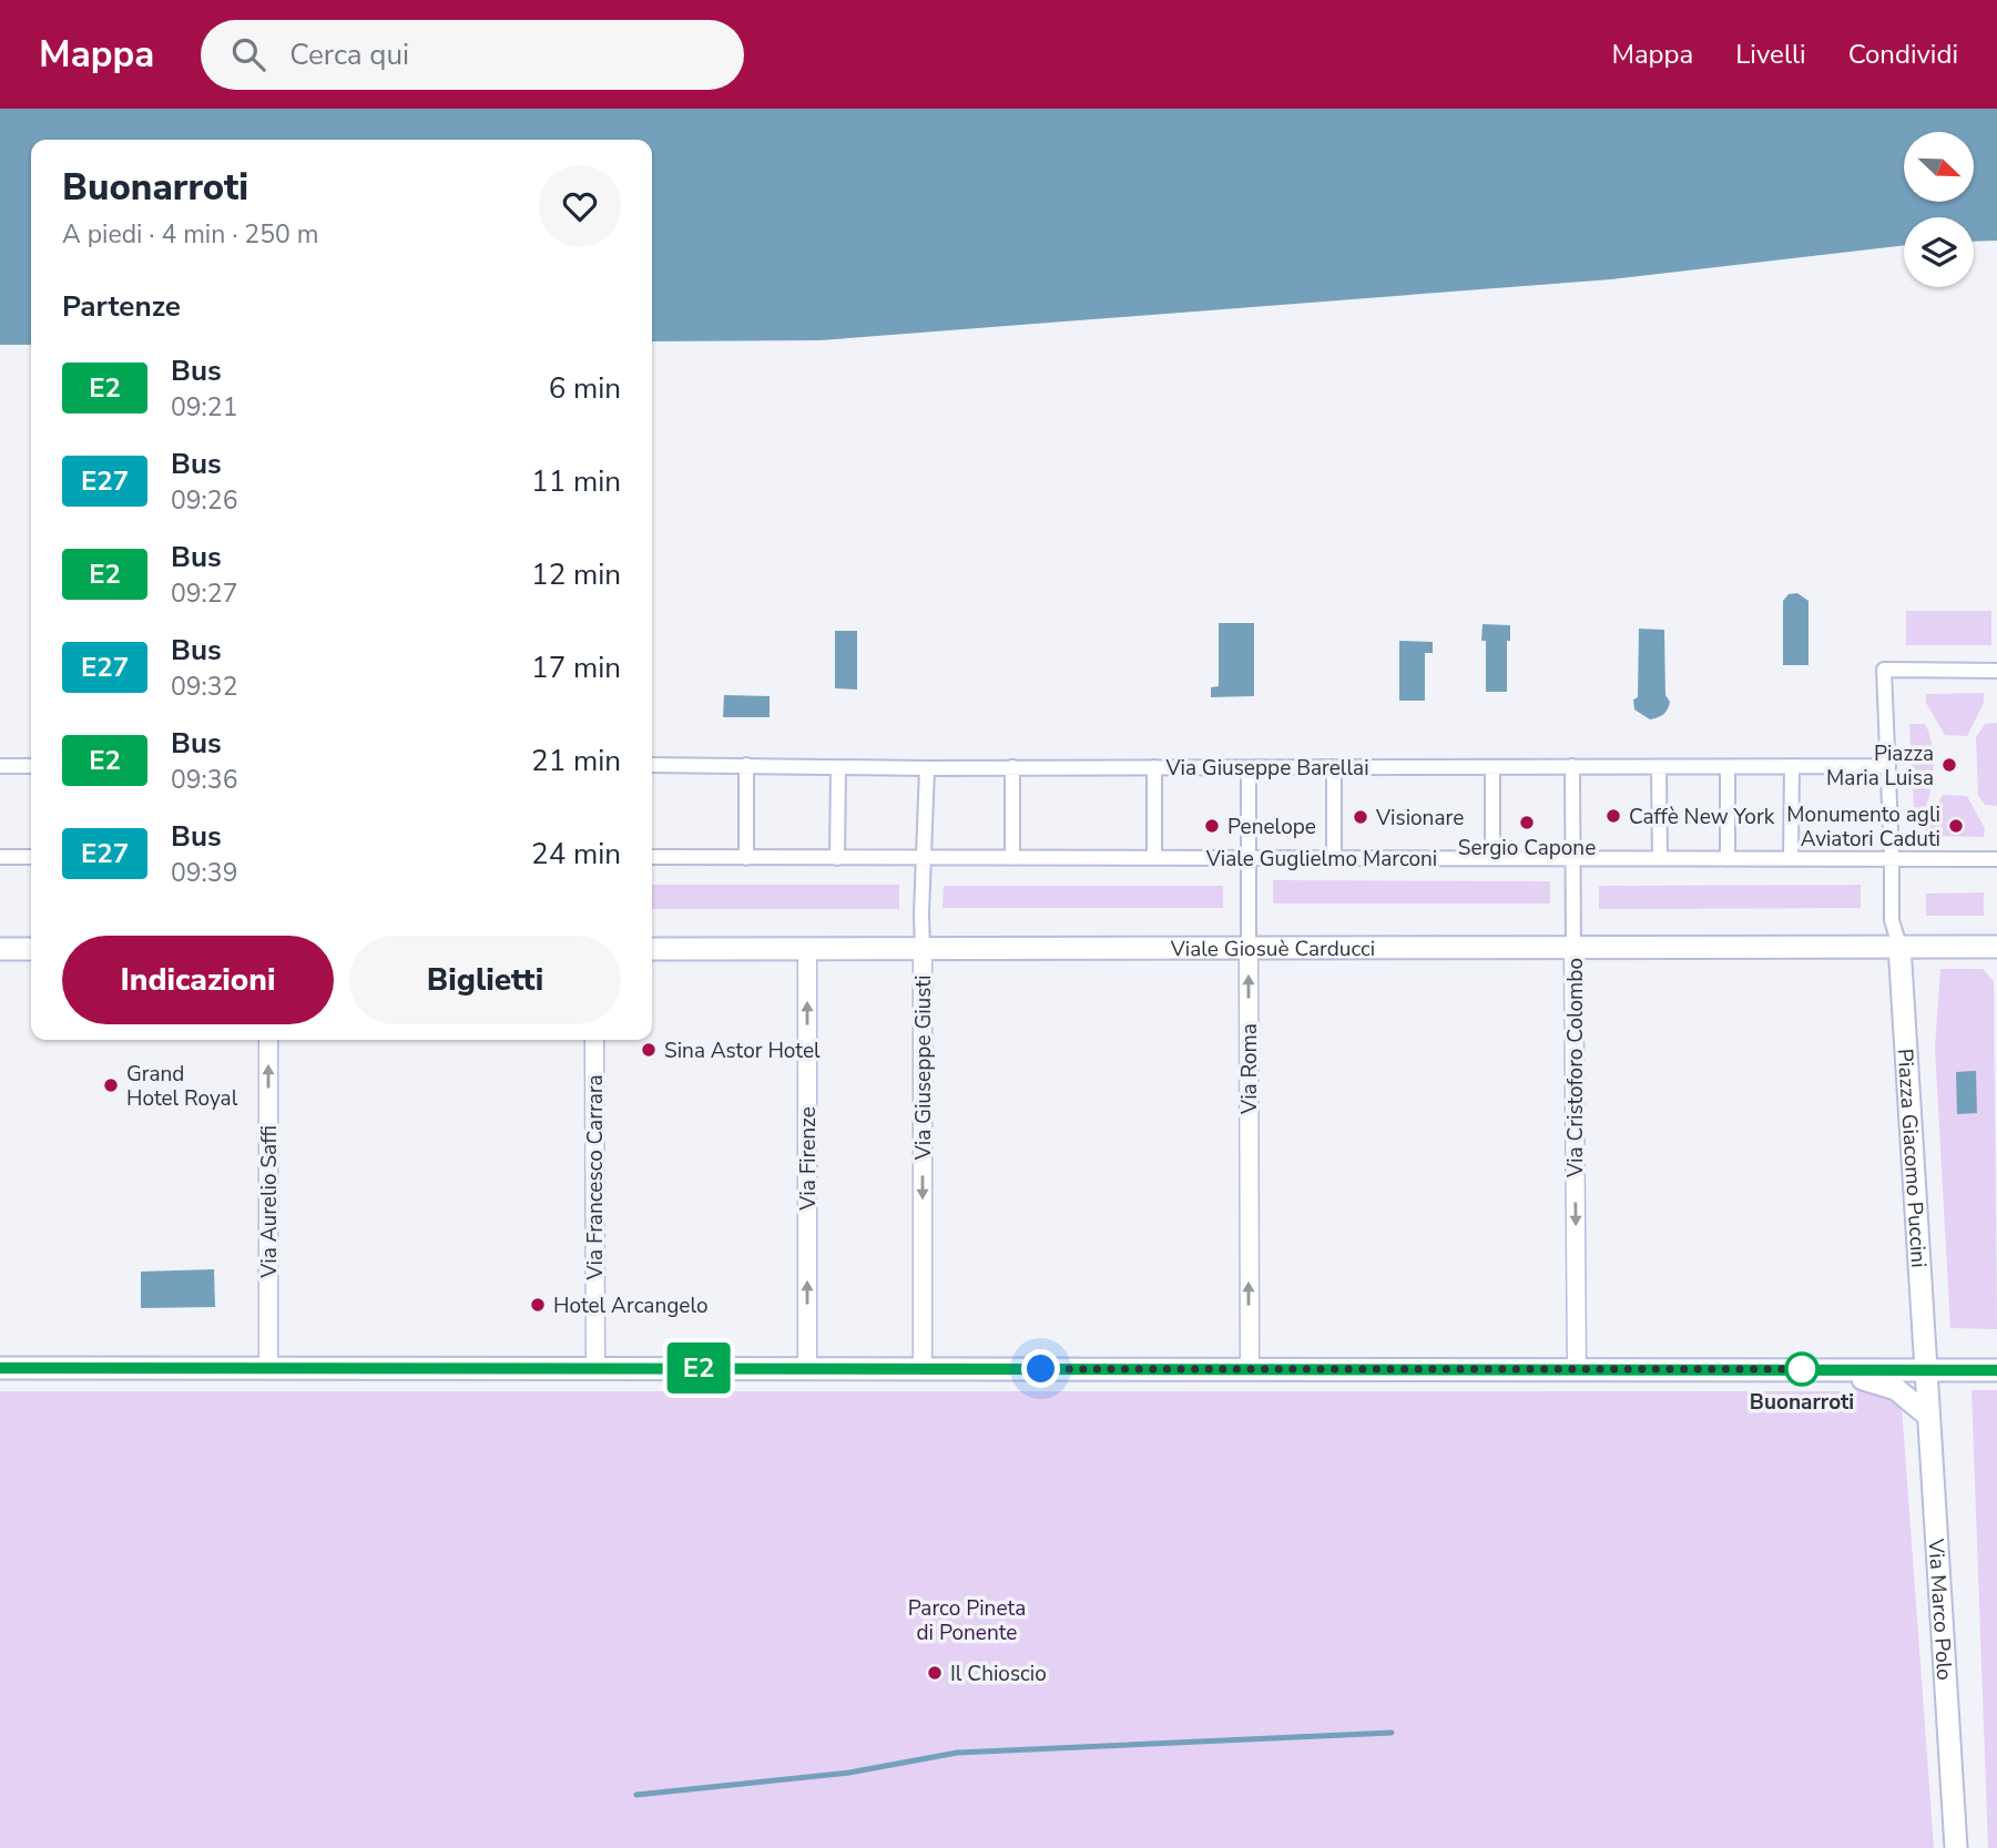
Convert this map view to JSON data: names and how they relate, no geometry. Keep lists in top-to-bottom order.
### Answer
{
  "streets": {
    "street": [
      "Via Giuseppe Barellai",
      "Viale Guglielmo Marconi",
      "Viale Giosuè Carducci",
      "Via Giuseppe Giusti",
      "Via Cristoforo Colombo",
      "Via Roma",
      "Via Firenze",
      "Piazza Giacomo Puccini",
      "Via Francesco Carrara",
      "Via Aurelio Saffi",
      "Via Marco Polo"
    ]
  },
  "crossings": [
    ["Via Giuseppe Barellai", "Via Giuseppe Giusti"],
    ["Via Giuseppe Barellai", "Via Cristoforo Colombo"],
    ["Via Giuseppe Barellai", "Via Roma"],
    ["Viale Guglielmo Marconi", "Via Giuseppe Giusti"],
    ["Viale Guglielmo Marconi", "Via Cristoforo Colombo"],
    ["Viale Guglielmo Marconi", "Via Roma"],
    ["Viale Giosuè Carducci", "Via Giuseppe Giusti"],
    ["Viale Giosuè Carducci", "Via Cristoforo Colombo"],
    ["Viale Giosuè Carducci", "Via Roma"],
    ["Viale Giosuè Carducci", "Via Firenze"],
    ["Viale Giosuè Carducci", "Piazza Giacomo Puccini"],
    ["Piazza Giacomo Puccini", "Via Marco Polo"]
  ],
  "one_way": [
    "Via Giuseppe Giusti",
    "Via Cristoforo Colombo",
    "Via Roma",
    "Via Firenze",
    "Via Aurelio Saffi"
  ],
  "parks": ["Parco Pineta di Ponente"],
  "places": [
    "Piazza Maria Luisa",
    "Caffè New York",
    "Visionare",
    "Sergio Capone",
    "Penelope",
    "Monumento agli Aviatori Caduti",
    "Sina Astor Hotel",
    "Grand Hotel Royal",
    "Hotel Arcangelo",
    "Buonarroti",
    "Il Chioscio"
  ],
  "lines": ["bus line E2"],
  "north": "bottom right",
  "page": {
    "header": "Mappa",
    "search": "Cerca qui",
    "nav": ["Mappa", "Livelli", "Condividi"],
    "on_map": "E2",
    "heading": [
      ["Buonarroti", "A piedi · 4 min · 250 m"],
      "Partenze"
    ],
    "list": [
      {
        "mark": "E2",
        "name": "Bus",
        "note": "09:21",
        "value": "6 min"
      },
      {
        "mark": "E27",
        "name": "Bus",
        "note": "09:26",
        "value": "11 min"
      },
      {
        "mark": "E2",
        "name": "Bus",
        "note": "09:27",
        "value": "12 min"
      },
      {
        "mark": "E27",
        "name": "Bus",
        "note": "09:32",
        "value": "17 min"
      },
      {
        "mark": "E2",
        "name": "Bus",
        "note": "09:36",
        "value": "21 min"
      },
      {
        "mark": "E27",
        "name": "Bus",
        "note": "09:39",
        "value": "24 min"
      }
    ],
    "buttons": ["Indicazioni", "Biglietti"]
  }
}
